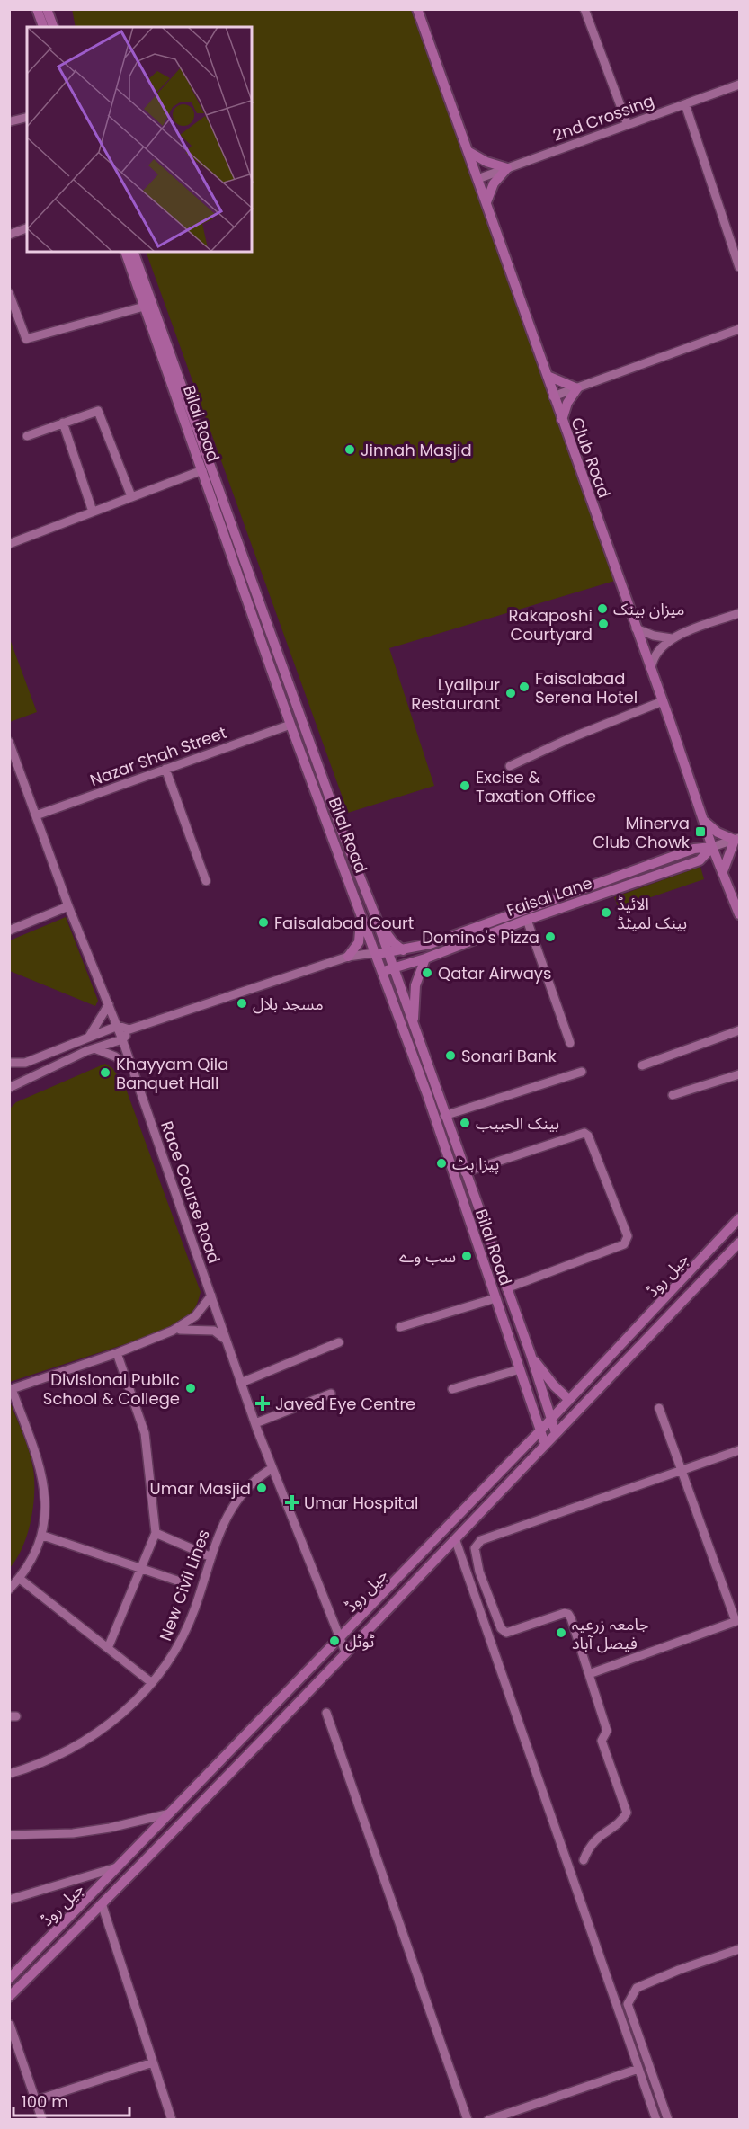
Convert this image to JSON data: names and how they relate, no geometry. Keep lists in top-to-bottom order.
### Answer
{
  "streets": {
    "main road": [
      "Bilal Road",
      "Club Road",
      "Faisal Lane",
      "جیل روڈ"
    ],
    "street": [
      "2nd Crossing",
      "Nazar Shah Street",
      "Race Course Road",
      "New Civil Lines"
    ]
  },
  "crossings": [
    ["2nd Crossing", "Club Road"],
    ["Bilal Road", "Nazar Shah Street"],
    ["Bilal Road", "Faisal Lane"],
    ["Bilal Road", "جیل روڈ"],
    ["Club Road", "Faisal Lane"],
    ["Nazar Shah Street", "Race Course Road"],
    ["Race Course Road", "جیل روڈ"],
    ["Race Course Road", "New Civil Lines"]
  ],
  "places": {
    "other": [
      "Jinnah Masjid",
      "میزان بینک",
      "Rakaposhi Courtyard",
      "Faisalabad Serena Hotel",
      "Lyallpur Restaurant",
      "Excise & Taxation Office",
      "الائیڈ بینک لمیٹڈ",
      "Faisalabad Court",
      "Domino's Pizza",
      "Qatar Airways",
      "مسجد بلال",
      "Sonari Bank",
      "Khayyam Qila Banquet Hall",
      "بينک الحبيب",
      "پیزا ہٹ",
      "سب وے",
      "Divisional Public School & College",
      "Umar Masjid",
      "جامعہ زرعیہ فیصل آباد",
      "ٹوٹل"
    ],
    "transit": ["Minerva Club Chowk"],
    "health": ["Javed Eye Centre", "Umar Hospital"]
  },
  "scale_bar": "100 m"
}
